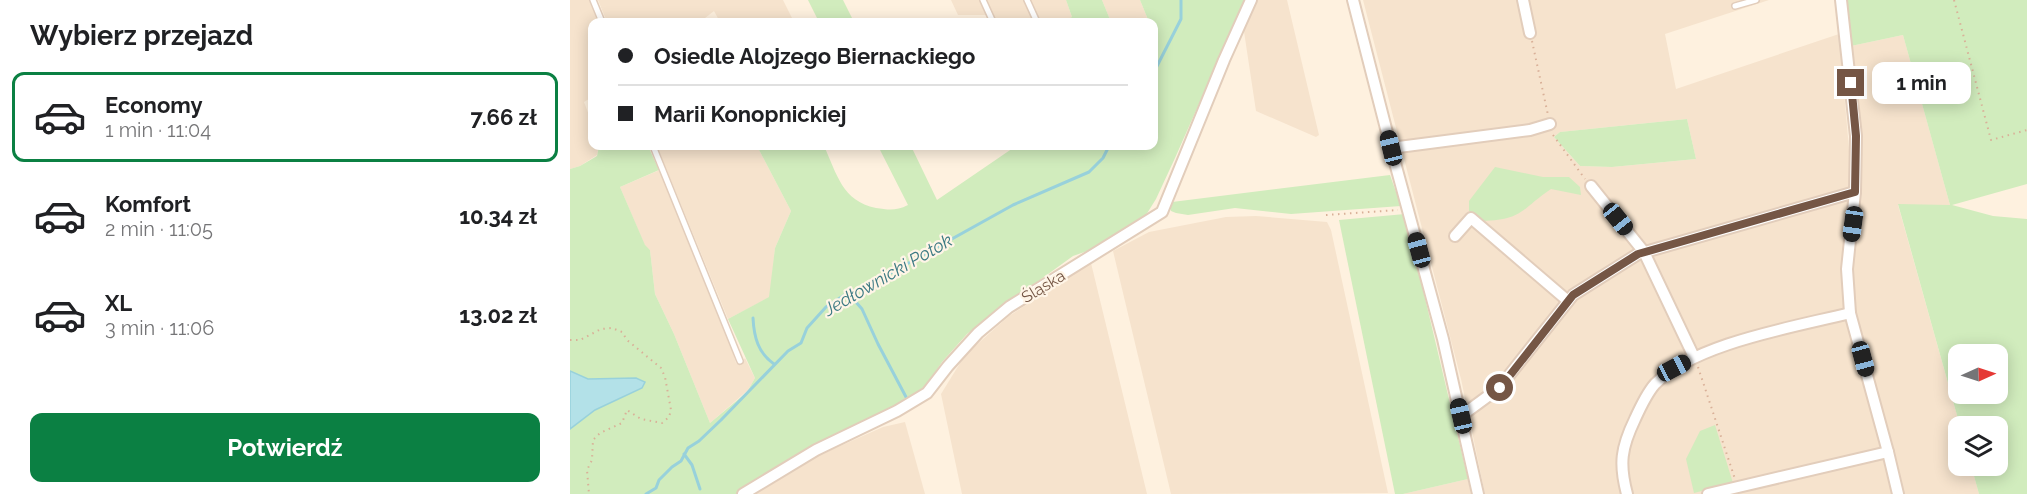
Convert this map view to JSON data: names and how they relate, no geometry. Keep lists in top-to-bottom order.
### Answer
{
  "streets": {
    "street": ["Śląska"]
  },
  "water": ["Jedłownicki Potok"],
  "north": "right",
  "page": {
    "heading": "Wybierz przejazd",
    "banner": ["Osiedle Alojzego Biernackiego", "Marii Konopnickiej"],
    "bubble": "1 min",
    "list": [
      {
        "name": "Economy",
        "note": "1 min · 11:04",
        "value": "7.66 zł"
      },
      {
        "name": "Komfort",
        "note": "2 min · 11:05",
        "value": "10.34 zł"
      },
      {
        "name": "XL",
        "note": "3 min · 11:06",
        "value": "13.02 zł"
      }
    ],
    "buttons": "Potwierdź"
  }
}
